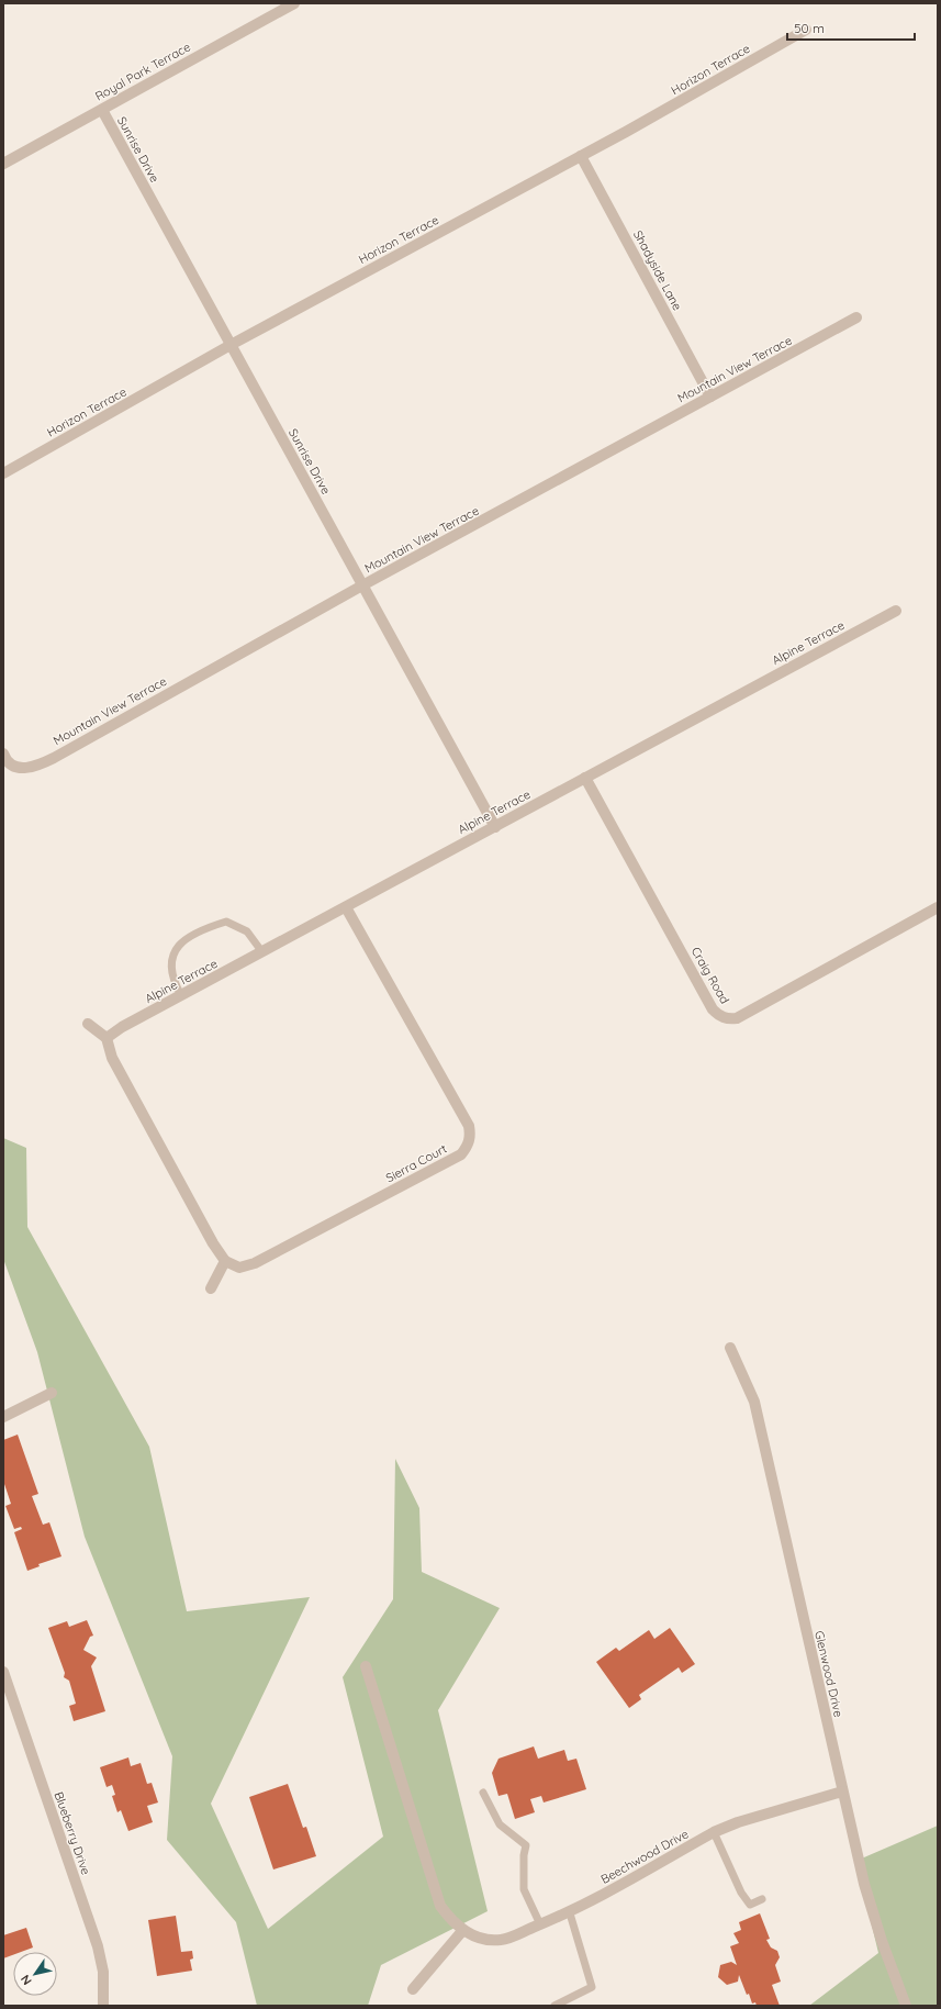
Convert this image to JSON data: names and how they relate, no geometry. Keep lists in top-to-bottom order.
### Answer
{
  "streets": {
    "street": [
      "Horizon Terrace",
      "Royal Park Terrace",
      "Sunrise Drive",
      "Shadyside Lane",
      "Mountain View Terrace",
      "Alpine Terrace",
      "Craig Road",
      "Sierra Court",
      "Glenwood Drive",
      "Blueberry Drive",
      "Beechwood Drive"
    ]
  },
  "crossings": [
    ["Horizon Terrace", "Sunrise Drive"],
    ["Horizon Terrace", "Shadyside Lane"],
    ["Royal Park Terrace", "Sunrise Drive"],
    ["Sunrise Drive", "Mountain View Terrace"],
    ["Sunrise Drive", "Alpine Terrace"],
    ["Shadyside Lane", "Mountain View Terrace"],
    ["Alpine Terrace", "Craig Road"],
    ["Alpine Terrace", "Sierra Court"],
    ["Glenwood Drive", "Beechwood Drive"]
  ],
  "scale_bar": "50 m",
  "north": "bottom left"
}
